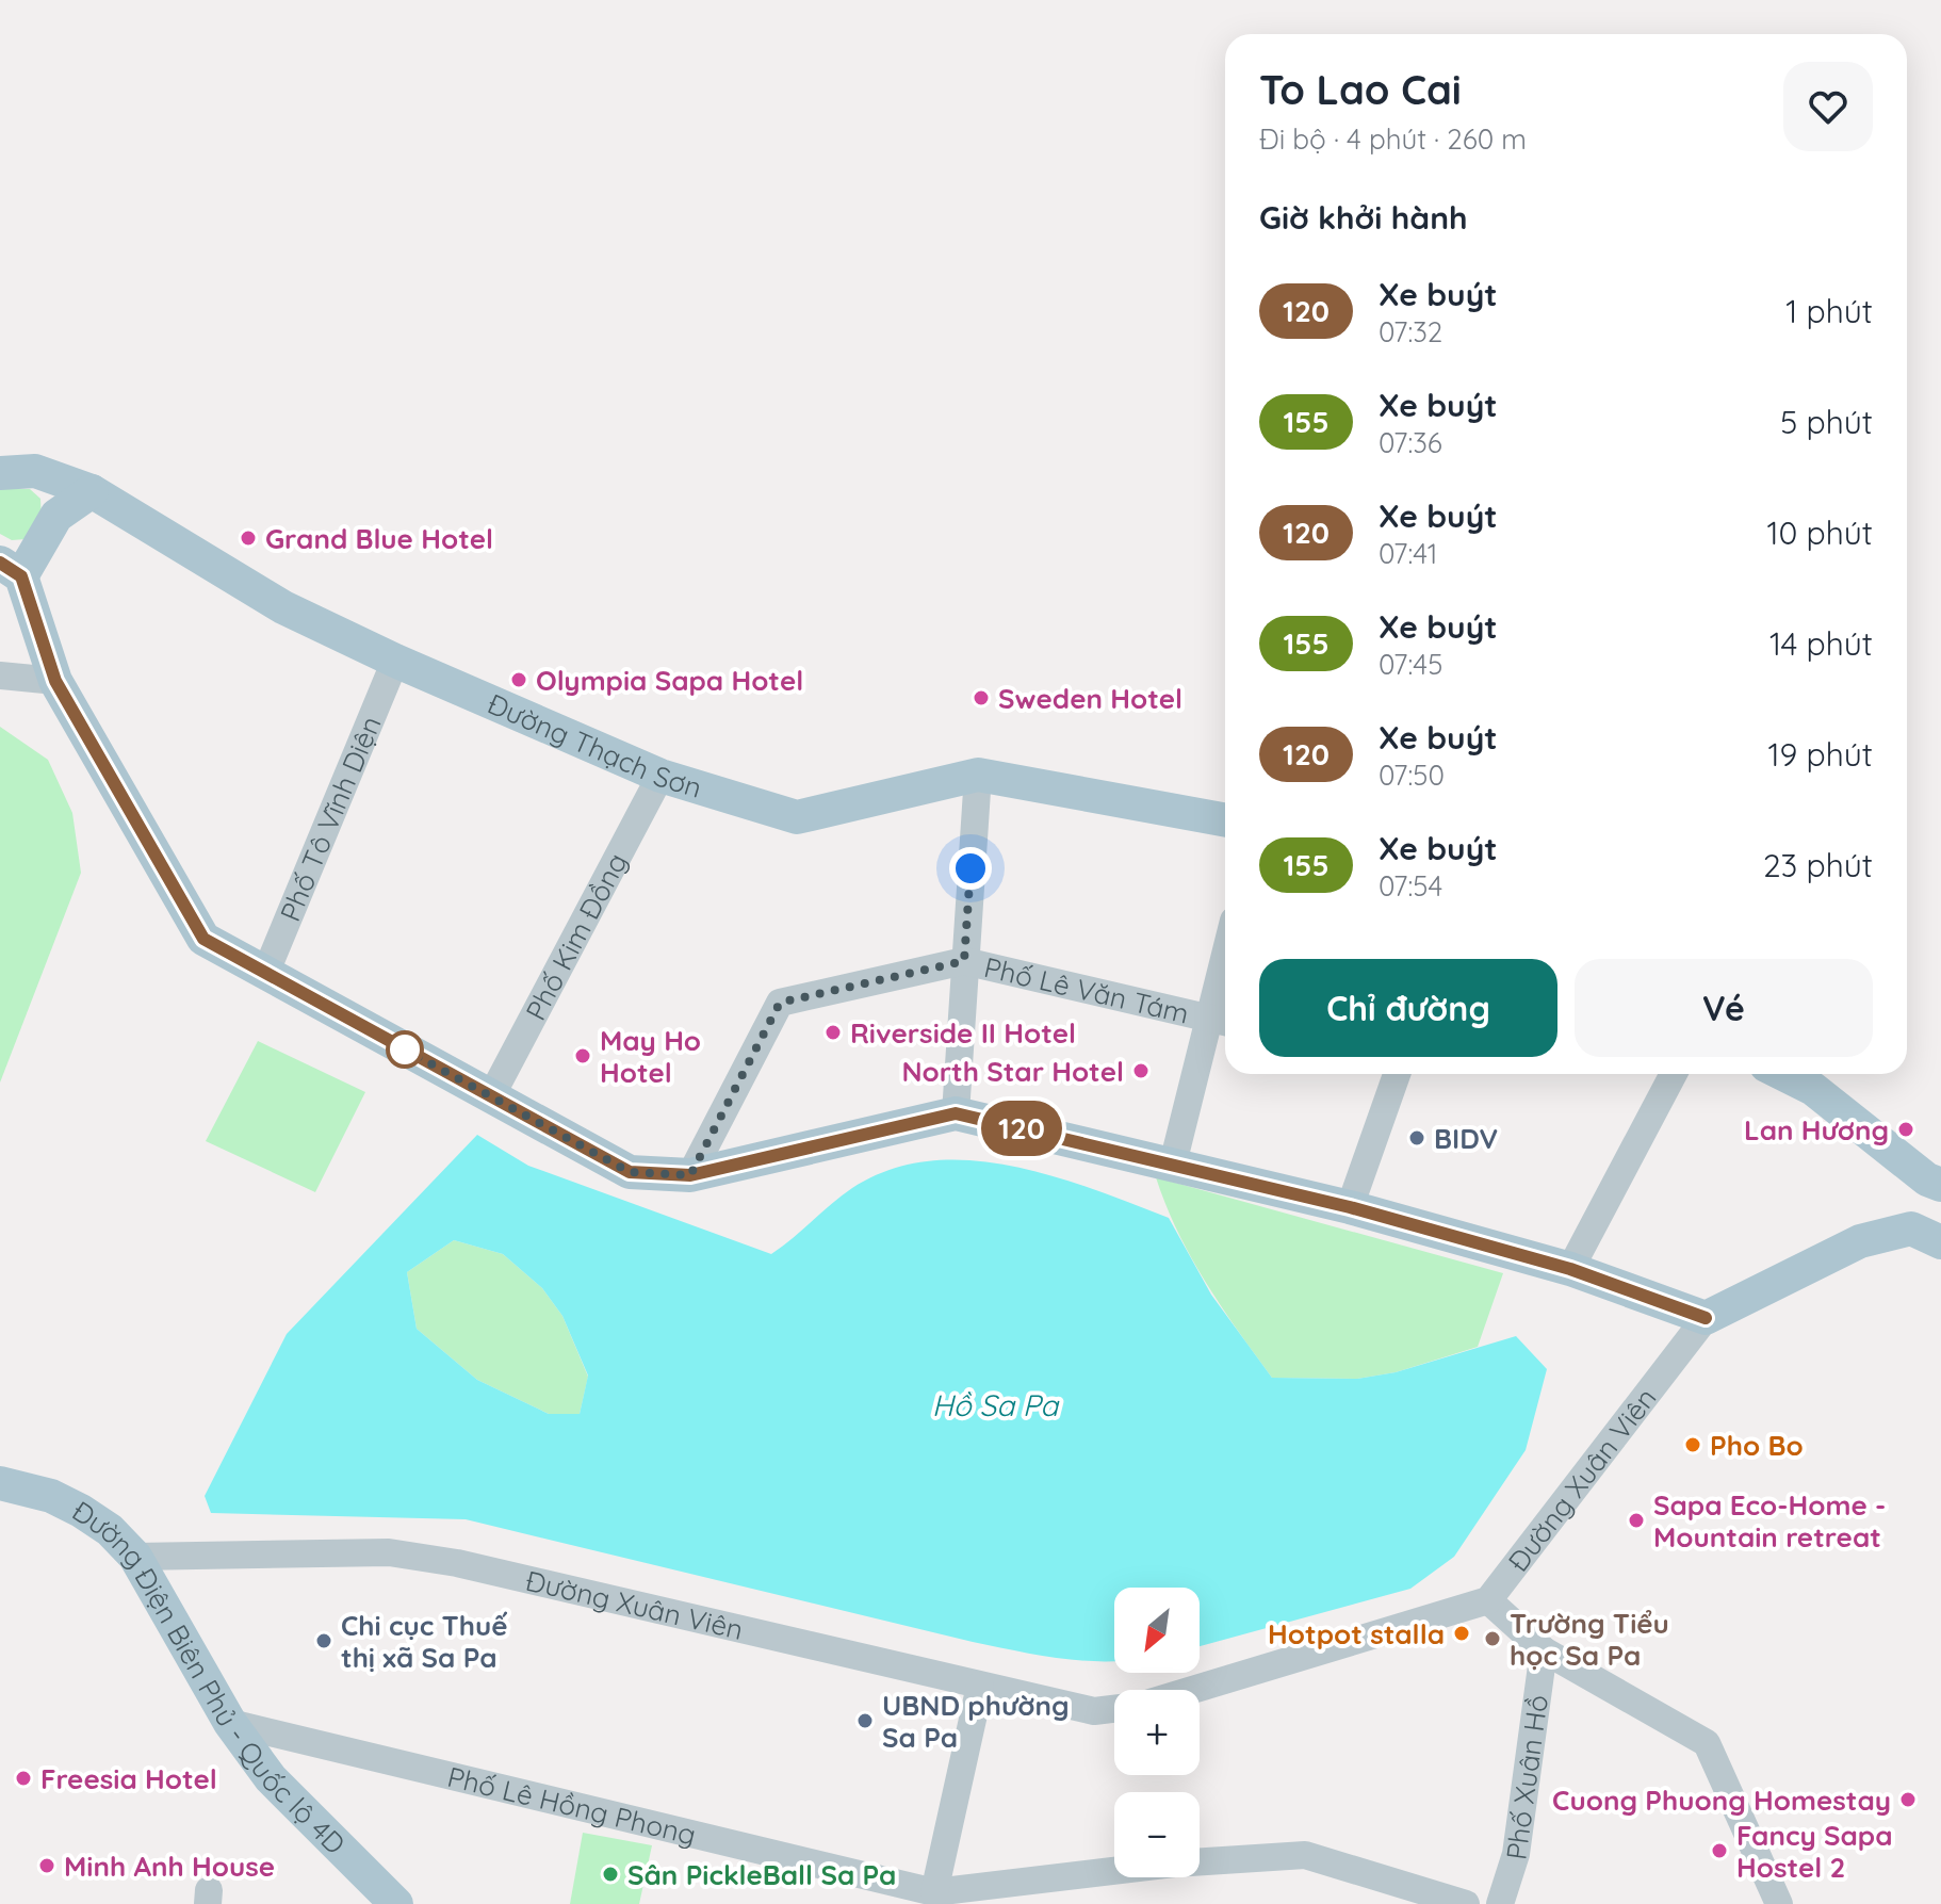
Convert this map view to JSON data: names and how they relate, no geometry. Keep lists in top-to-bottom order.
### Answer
{
  "streets": {
    "main road": ["Đường Thạch Sơn", "Đường Xuân Viên", "Đường Điện Biên Phủ - Quốc lộ 4D"],
    "street": [
      "Phố Tô Vĩnh Diện",
      "Phố Kim Đồng",
      "Phố Lê Văn Tám",
      "Phố Xuân Hồ",
      "Phố Lê Hồng Phong"
    ]
  },
  "crossings": [
    ["Đường Thạch Sơn", "Phố Tô Vĩnh Diện"],
    ["Đường Thạch Sơn", "Phố Kim Đồng"],
    ["Đường Xuân Viên", "Đường Điện Biên Phủ - Quốc lộ 4D"],
    ["Đường Điện Biên Phủ - Quốc lộ 4D", "Phố Lê Hồng Phong"]
  ],
  "water": ["Hồ Sa Pa"],
  "places": [
    "Grand Blue Hotel",
    "Olympia Sapa Hotel",
    "Sweden Hotel",
    "Riverside II Hotel",
    "May Ho Hotel",
    "North Star Hotel",
    "Lan Hương",
    "BIDV",
    "Pho Bo",
    "Sapa Eco-Home - Mountain retreat",
    "Hotpot stalla",
    "Trường Tiểu học Sa Pa",
    "Chi cục Thuế thị xã Sa Pa",
    "UBND phường Sa Pa",
    "Freesia Hotel",
    "Cuong Phuong Homestay",
    "Fancy Sapa Hostel 2",
    "Minh Anh House",
    "Sân PickleBall Sa Pa"
  ],
  "lines": ["bus line 120"],
  "north": "bottom left",
  "page": {
    "on_map": "120",
    "heading": [
      ["To Lao Cai", "Đi bộ · 4 phút · 260 m"],
      "Giờ khởi hành"
    ],
    "list": [
      {
        "mark": "120",
        "name": "Xe buýt",
        "note": "07:32",
        "value": "1 phút"
      },
      {
        "mark": "155",
        "name": "Xe buýt",
        "note": "07:36",
        "value": "5 phút"
      },
      {
        "mark": "120",
        "name": "Xe buýt",
        "note": "07:41",
        "value": "10 phút"
      },
      {
        "mark": "155",
        "name": "Xe buýt",
        "note": "07:45",
        "value": "14 phút"
      },
      {
        "mark": "120",
        "name": "Xe buýt",
        "note": "07:50",
        "value": "19 phút"
      },
      {
        "mark": "155",
        "name": "Xe buýt",
        "note": "07:54",
        "value": "23 phút"
      }
    ],
    "buttons": ["Chỉ đường", "Vé"],
    "map_buttons": ["+", "−"]
  }
}
